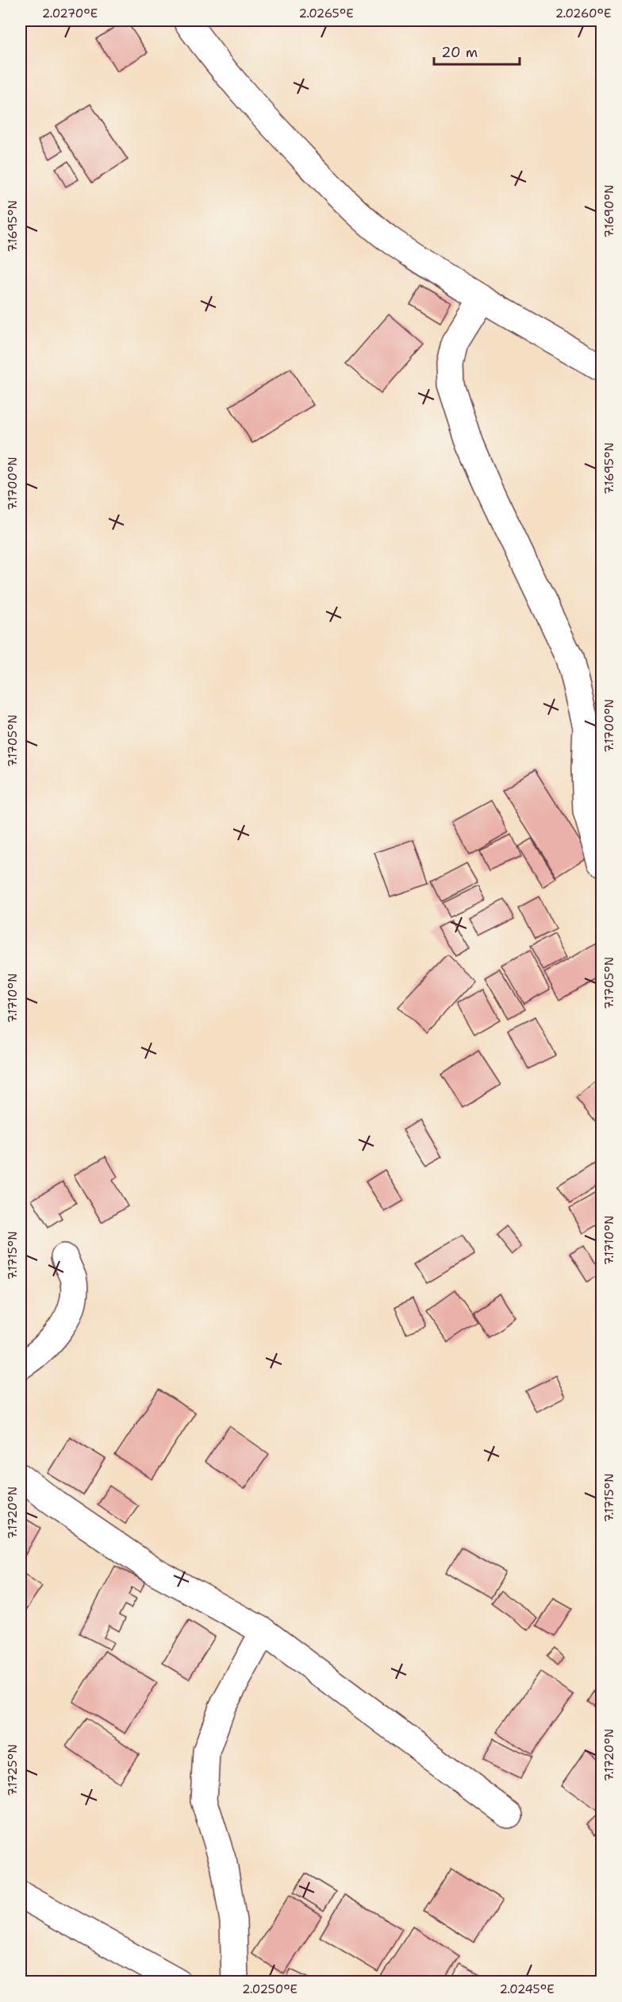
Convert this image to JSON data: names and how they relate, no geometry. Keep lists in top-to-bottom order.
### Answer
{
  "scale_bar": "20 m",
  "coordinates": [
    "2.0270°E",
    "2.0265°E",
    "2.0260°E",
    "7.1690°N",
    "7.1695°N",
    "7.1700°N",
    "7.1705°N",
    "7.1710°N",
    "7.1715°N",
    "7.1720°N",
    "7.1725°N",
    "2.0250°E",
    "2.0245°E"
  ]
}
